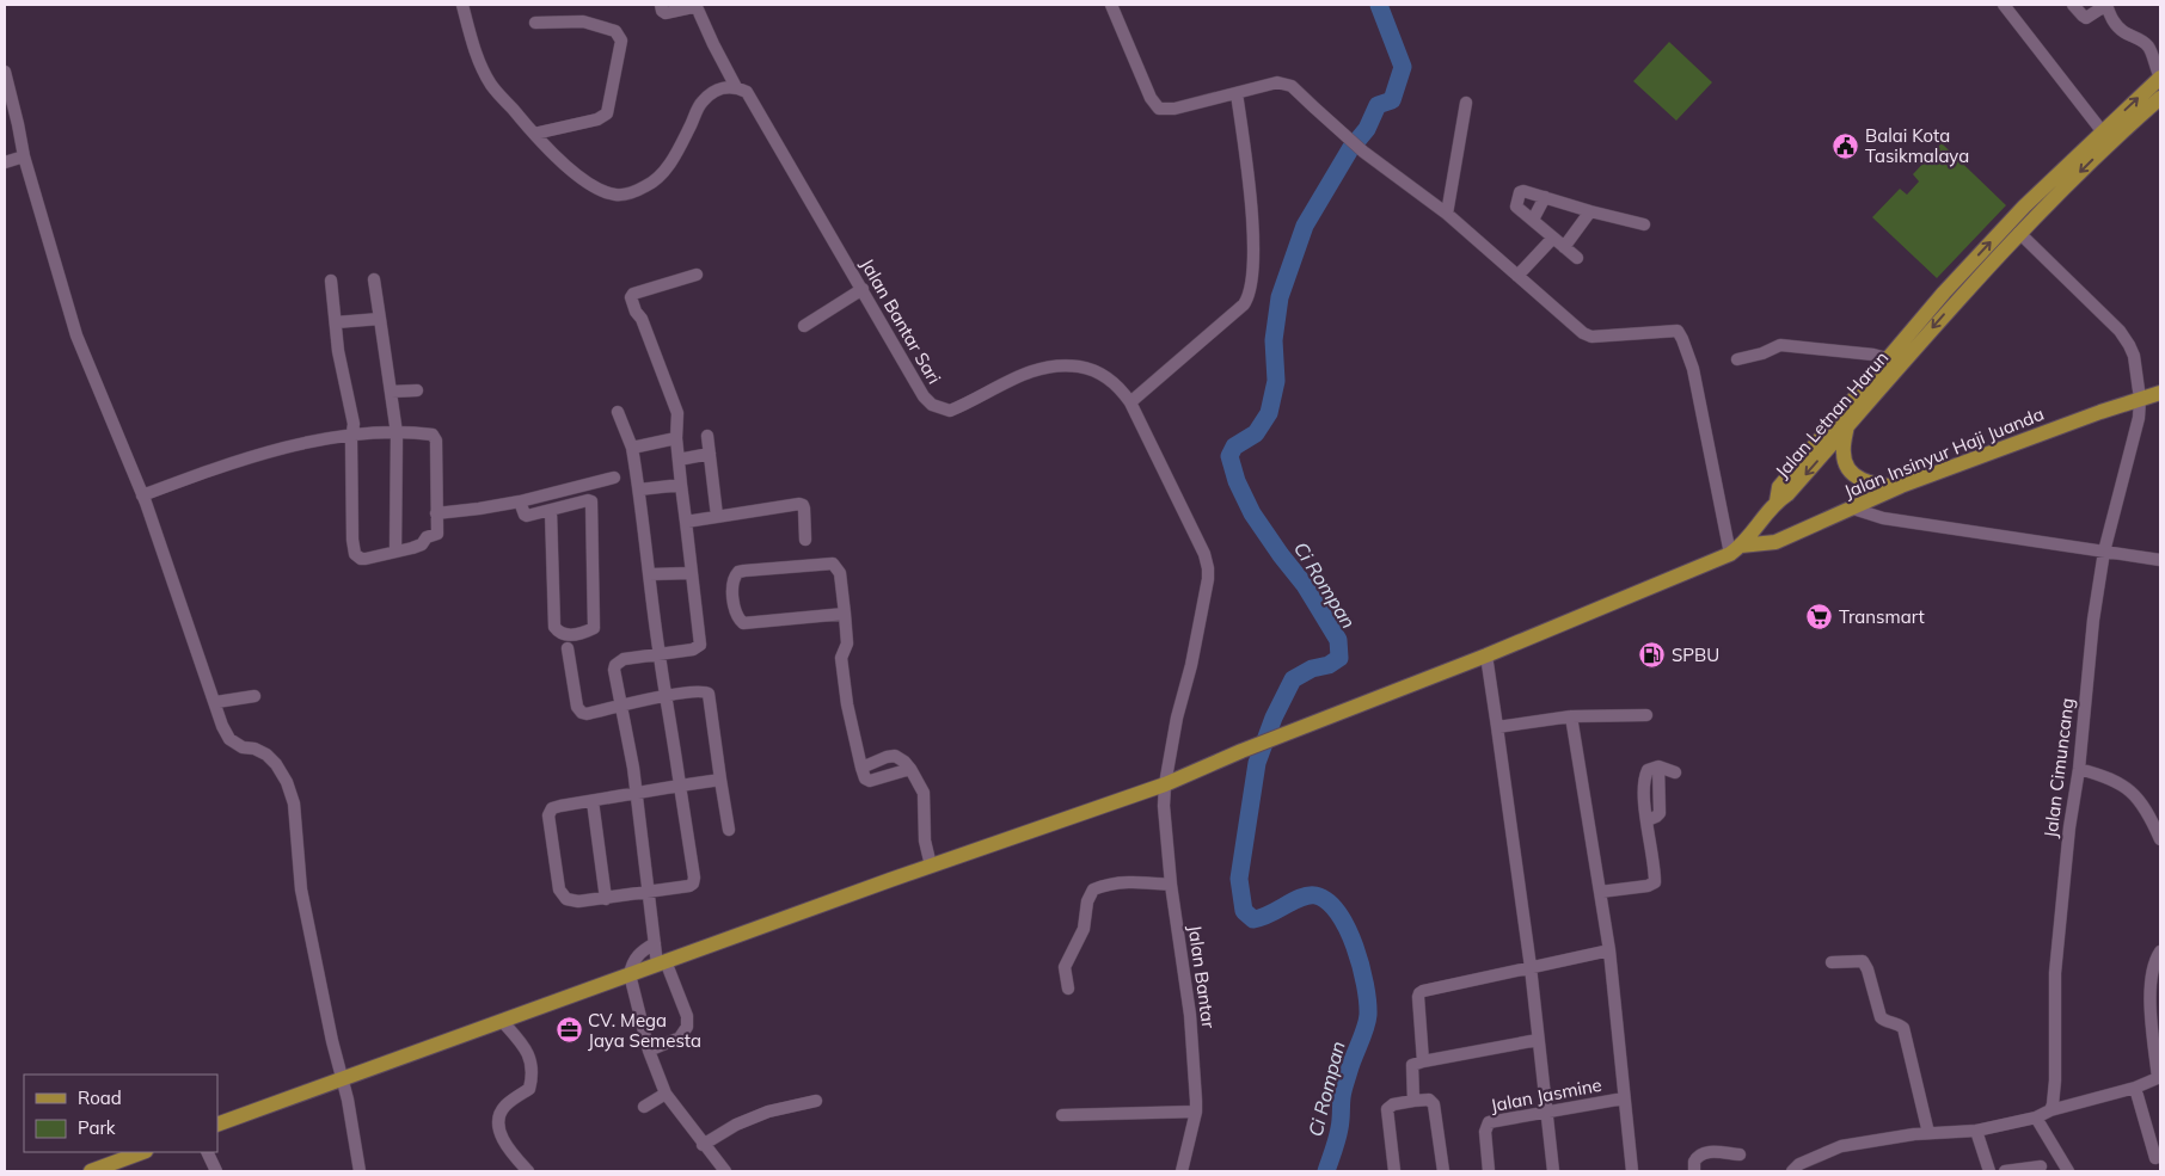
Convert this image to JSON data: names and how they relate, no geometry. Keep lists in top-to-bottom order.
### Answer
{
  "streets": {
    "main road": ["Jalan Letnan Harun", "Jalan Insinyur Haji Juanda"],
    "street": [
      "Jalan Bantar Sari",
      "Jalan Cimuncang",
      "Jalan Bantar",
      "Jalan Jasmine"
    ]
  },
  "crossings": [
    ["Jalan Bantar Sari", "Jalan Bantar"],
    ["Jalan Letnan Harun", "Jalan Cimuncang"],
    ["Jalan Insinyur Haji Juanda", "Jalan Cimuncang"]
  ],
  "water": ["Ci Rompan"],
  "places": {
    "public building": ["Balai Kota Tasikmalaya"],
    "supermarket": ["Transmart"],
    "fuel station": ["SPBU"],
    "office": ["CV. Mega Jaya Semesta"]
  },
  "legend": ["Road", "Park"]
}
